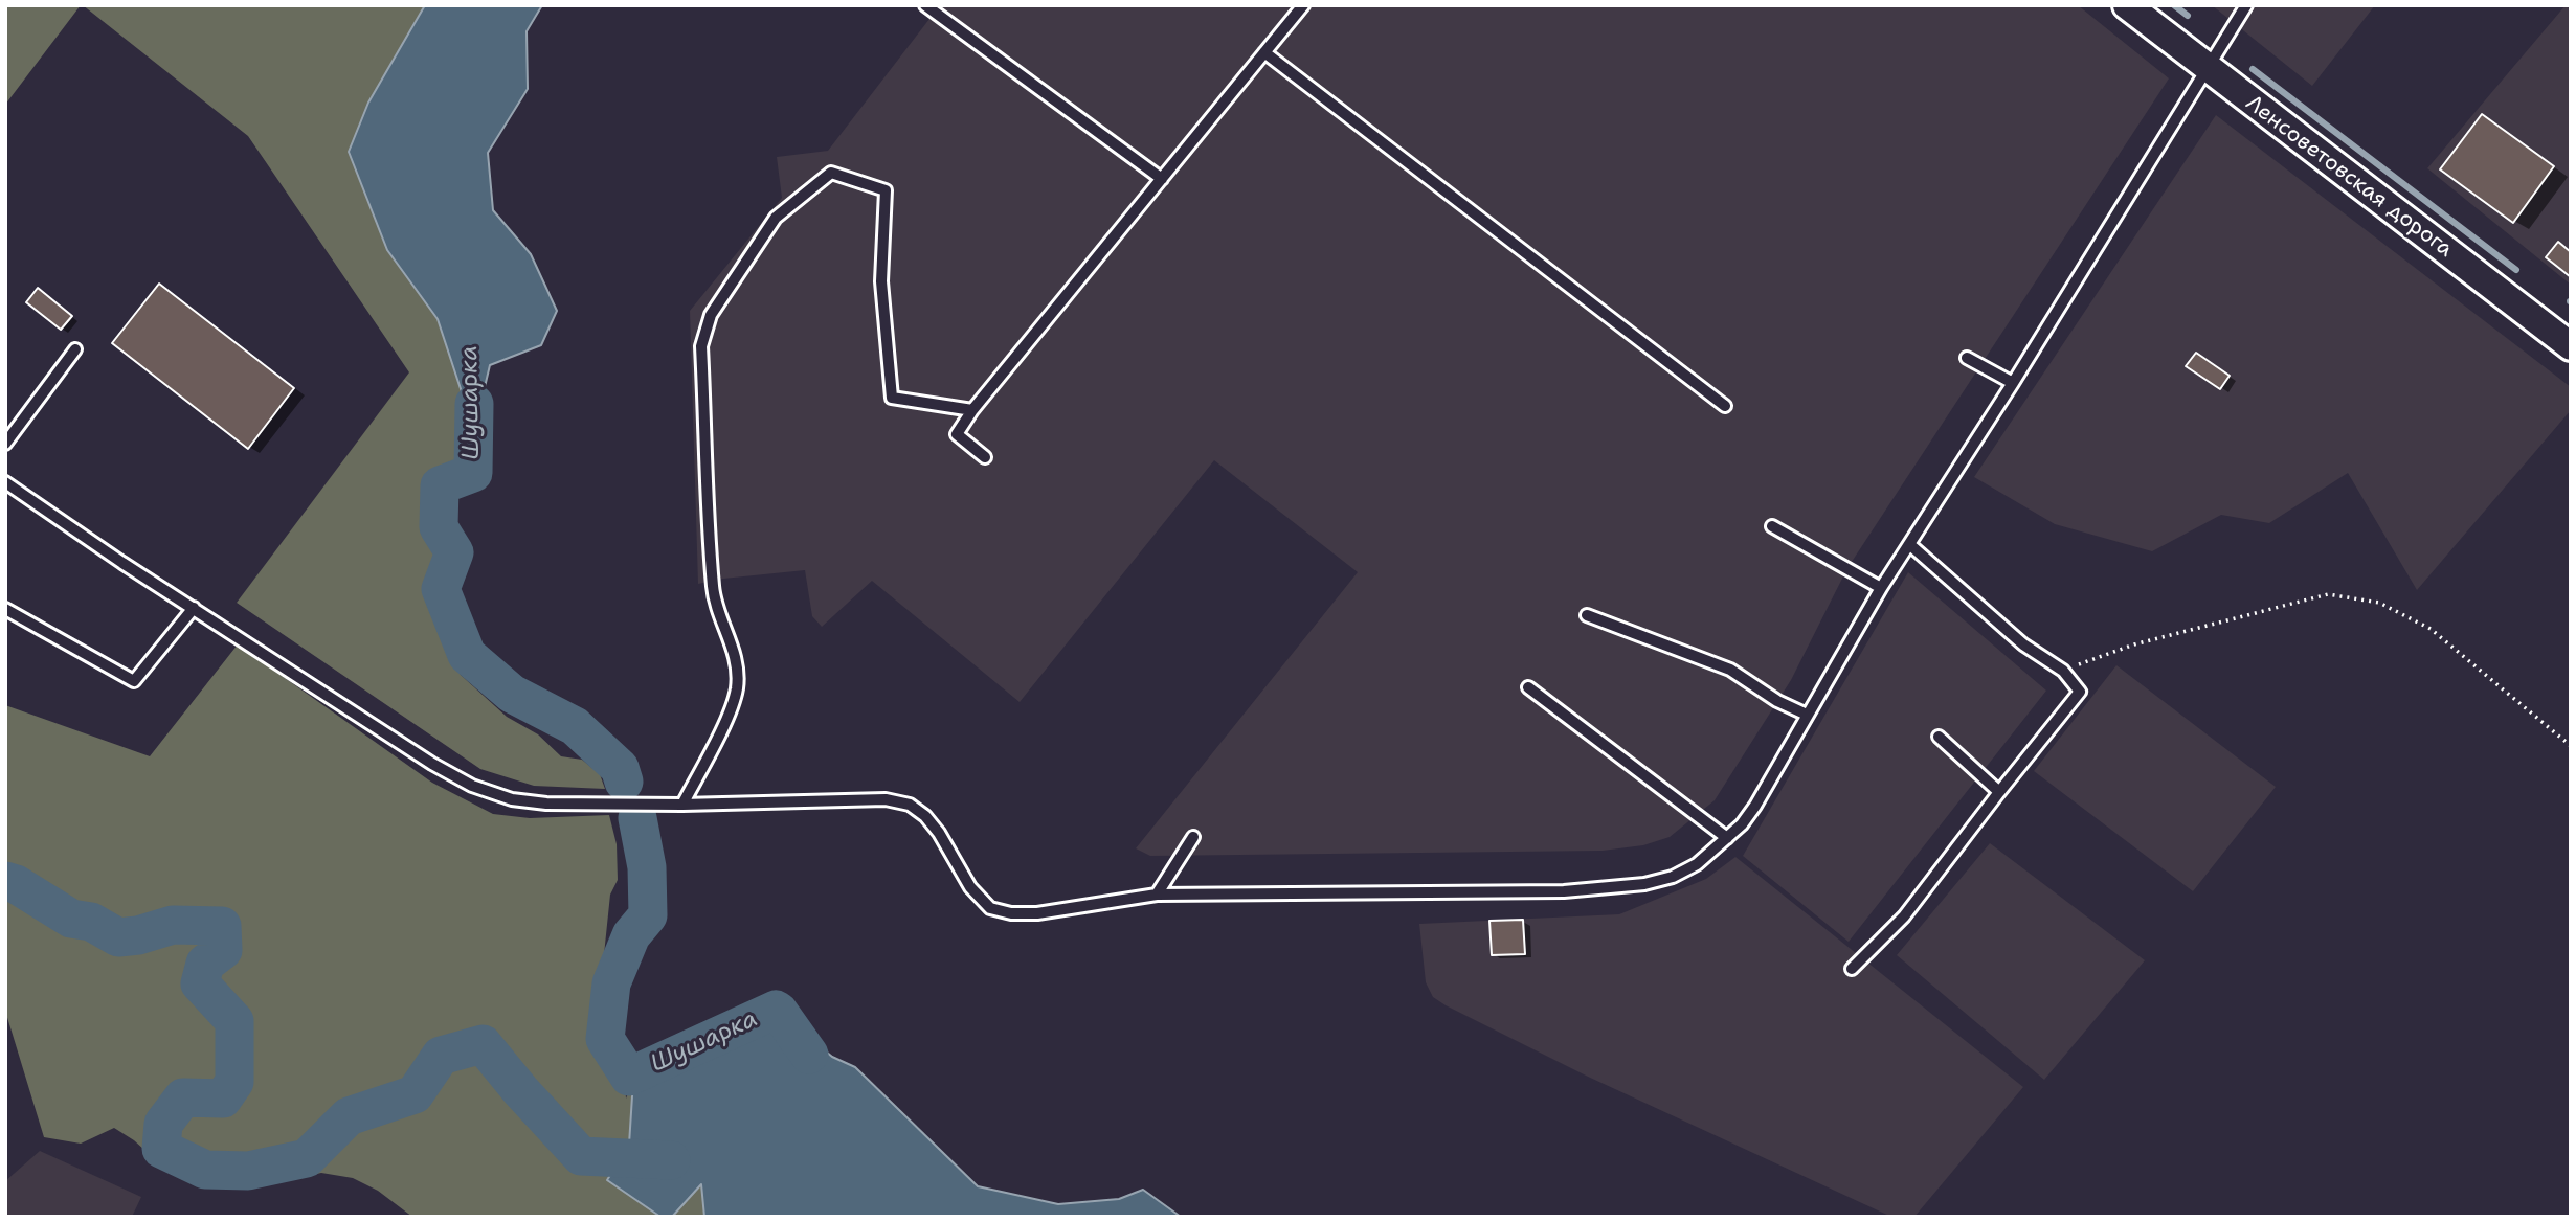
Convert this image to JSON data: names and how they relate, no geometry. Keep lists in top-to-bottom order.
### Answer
{
  "streets": {
    "street": ["Ленсоветовская дорога"]
  },
  "water": ["Шушарка"]
}
